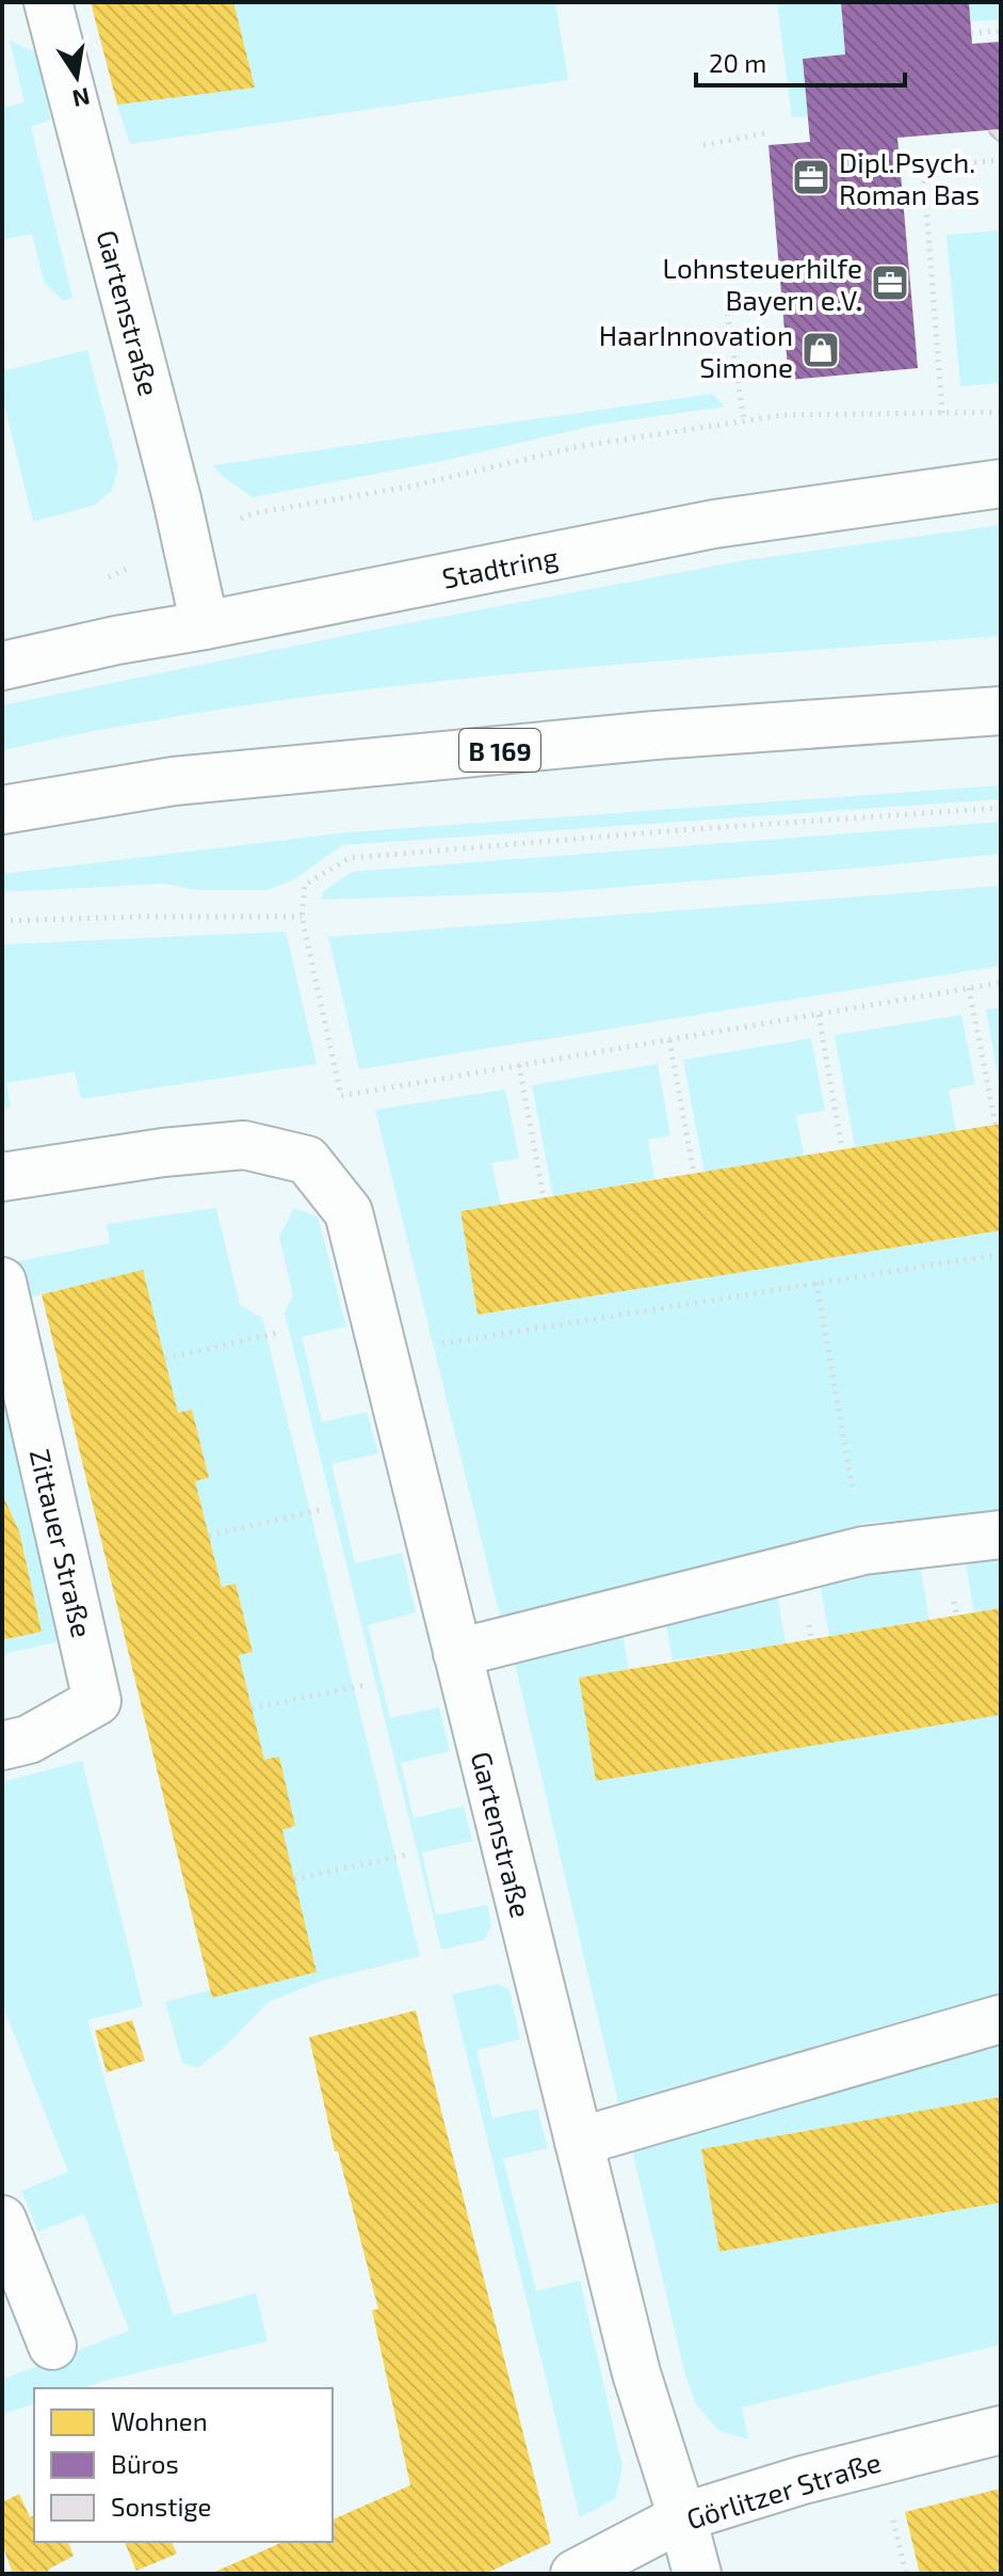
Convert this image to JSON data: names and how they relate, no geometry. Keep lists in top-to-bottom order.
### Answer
{
  "streets": {
    "street": [
      "Gartenstraße",
      "Stadtring",
      "B 169",
      "Zittauer Straße",
      "Görlitzer Straße"
    ]
  },
  "crossings": [
    ["Gartenstraße", "Stadtring"],
    ["Gartenstraße", "Görlitzer Straße"]
  ],
  "places": {
    "office": ["Dipl.Psych. Roman Bas", "Lohnsteuerhilfe Bayern e.V."],
    "shop": ["HaarInnovation Simone"]
  },
  "legend": ["Wohnen", "Büros", "Sonstige"],
  "scale_bar": "20 m",
  "north": "bottom"
}
